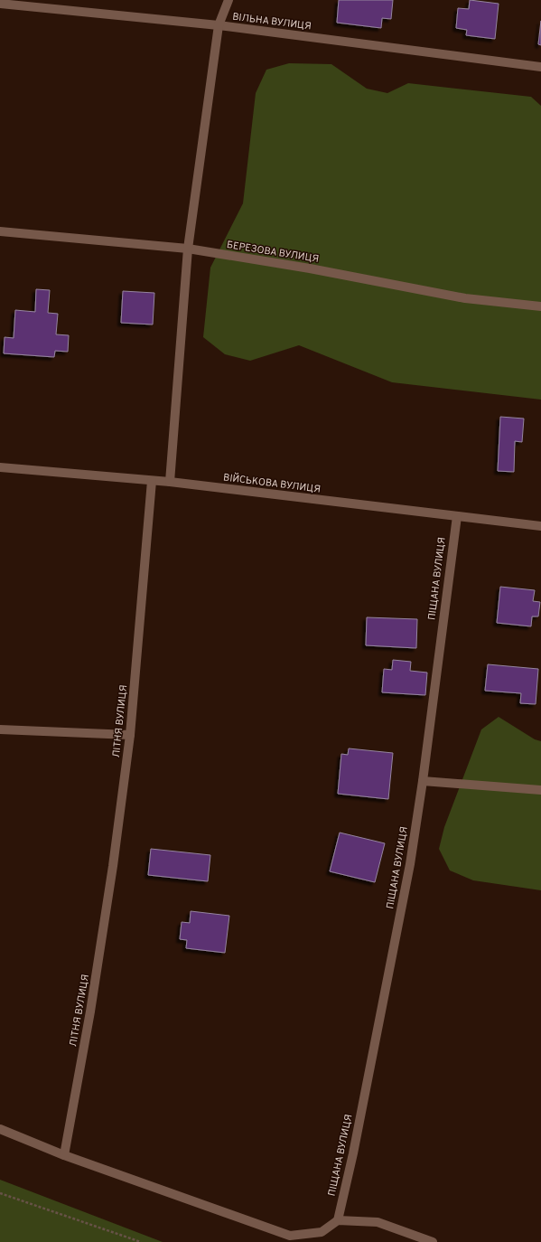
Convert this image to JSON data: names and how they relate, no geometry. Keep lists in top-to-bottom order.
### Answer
{
  "streets": {
    "street": [
      "ВІЛЬНА ВУЛИЦЯ",
      "БЕРЕЗОВА ВУЛИЦЯ",
      "ВІЙСЬКОВА ВУЛИЦЯ",
      "ПІЩАНА ВУЛИЦЯ",
      "ЛІТНЯ ВУЛИЦЯ"
    ]
  },
  "crossings": [
    ["ВІЙСЬКОВА ВУЛИЦЯ", "ПІЩАНА ВУЛИЦЯ"],
    ["ВІЙСЬКОВА ВУЛИЦЯ", "ЛІТНЯ ВУЛИЦЯ"]
  ]
}
